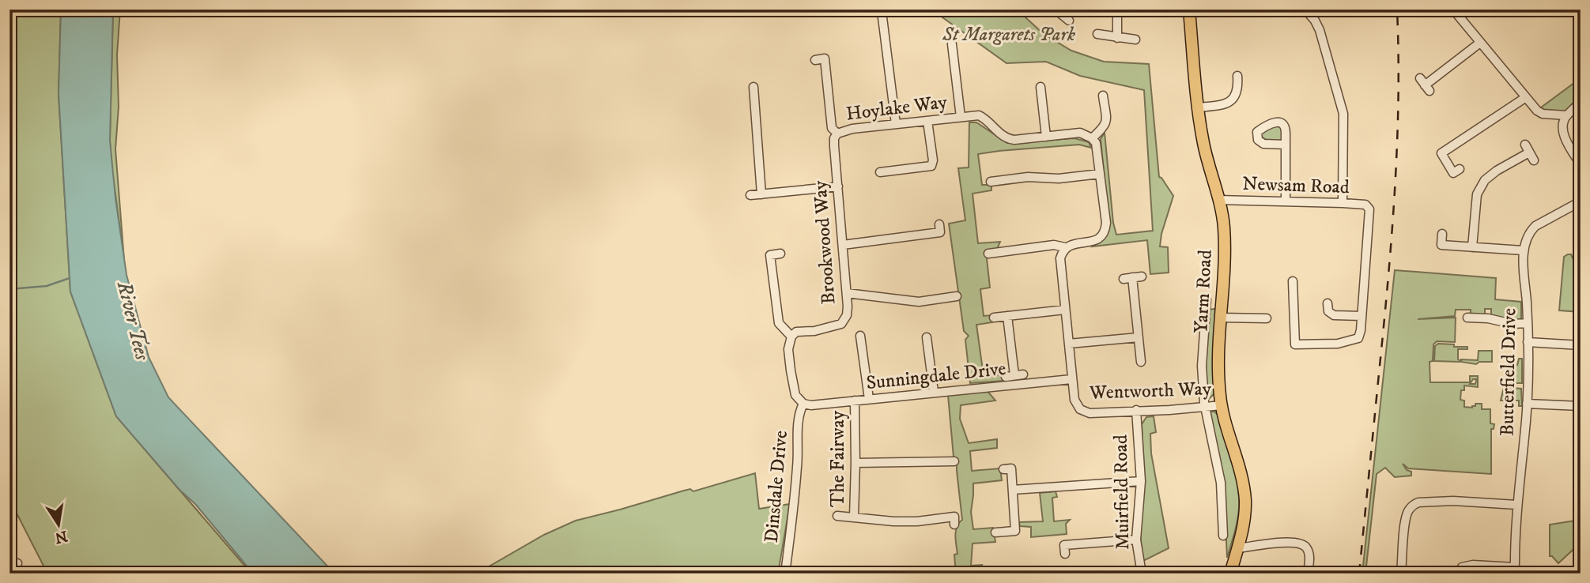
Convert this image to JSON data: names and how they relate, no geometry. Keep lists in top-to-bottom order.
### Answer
{
  "streets": {
    "main road": ["Yarm Road"],
    "street": [
      "Hoylake Way",
      "Newsam Road",
      "Brookwood Way",
      "Butterfield Drive",
      "Sunningdale Drive",
      "Wentworth Way",
      "The Fairway",
      "Dinsdale Drive",
      "Muirfield Road"
    ]
  },
  "crossings": [
    ["Hoylake Way", "Brookwood Way"],
    ["Newsam Road", "Yarm Road"],
    ["Yarm Road", "Wentworth Way"],
    ["Sunningdale Drive", "Wentworth Way"],
    ["Sunningdale Drive", "The Fairway"],
    ["Sunningdale Drive", "Dinsdale Drive"],
    ["Wentworth Way", "Muirfield Road"]
  ],
  "water": ["River Tees"],
  "parks": ["St Margarets Park"],
  "north": "bottom"
}
